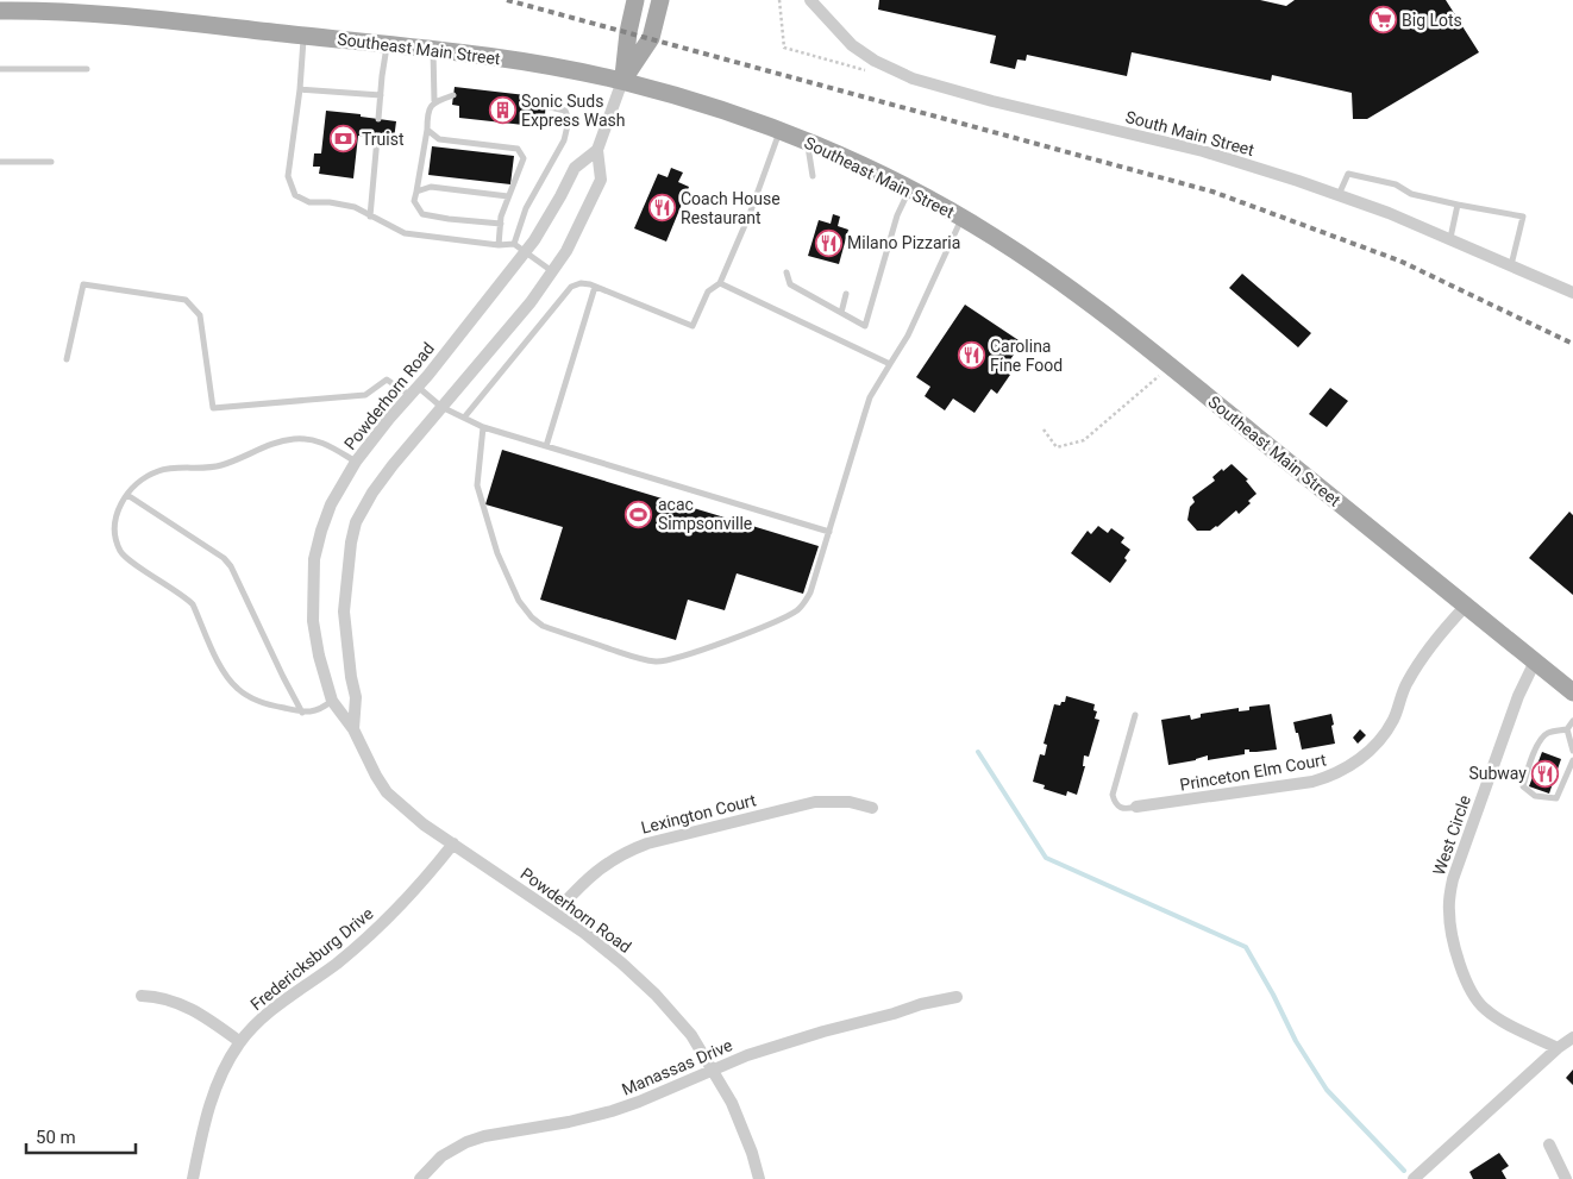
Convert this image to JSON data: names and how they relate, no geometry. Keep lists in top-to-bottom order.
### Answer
{
  "streets": {
    "main road": ["Southeast Main Street"],
    "street": [
      "South Main Street",
      "Powderhorn Road",
      "Princeton Elm Court",
      "Lexington Court",
      "West Circle",
      "Fredericksburg Drive",
      "Manassas Drive"
    ]
  },
  "crossings": [
    ["Southeast Main Street", "Princeton Elm Court"],
    ["Southeast Main Street", "West Circle"],
    ["Powderhorn Road", "Lexington Court"],
    ["Powderhorn Road", "Fredericksburg Drive"],
    ["Powderhorn Road", "Manassas Drive"]
  ],
  "places": {
    "supermarket": ["Big Lots"],
    "building": ["Sonic Suds Express Wash"],
    "bank": ["Truist"],
    "restaurant": [
      "Coach House Restaurant",
      "Milano Pizzaria",
      "Carolina Fine Food",
      "Subway"
    ],
    "sports": ["acac Simpsonville"]
  },
  "scale_bar": "50 m"
}
